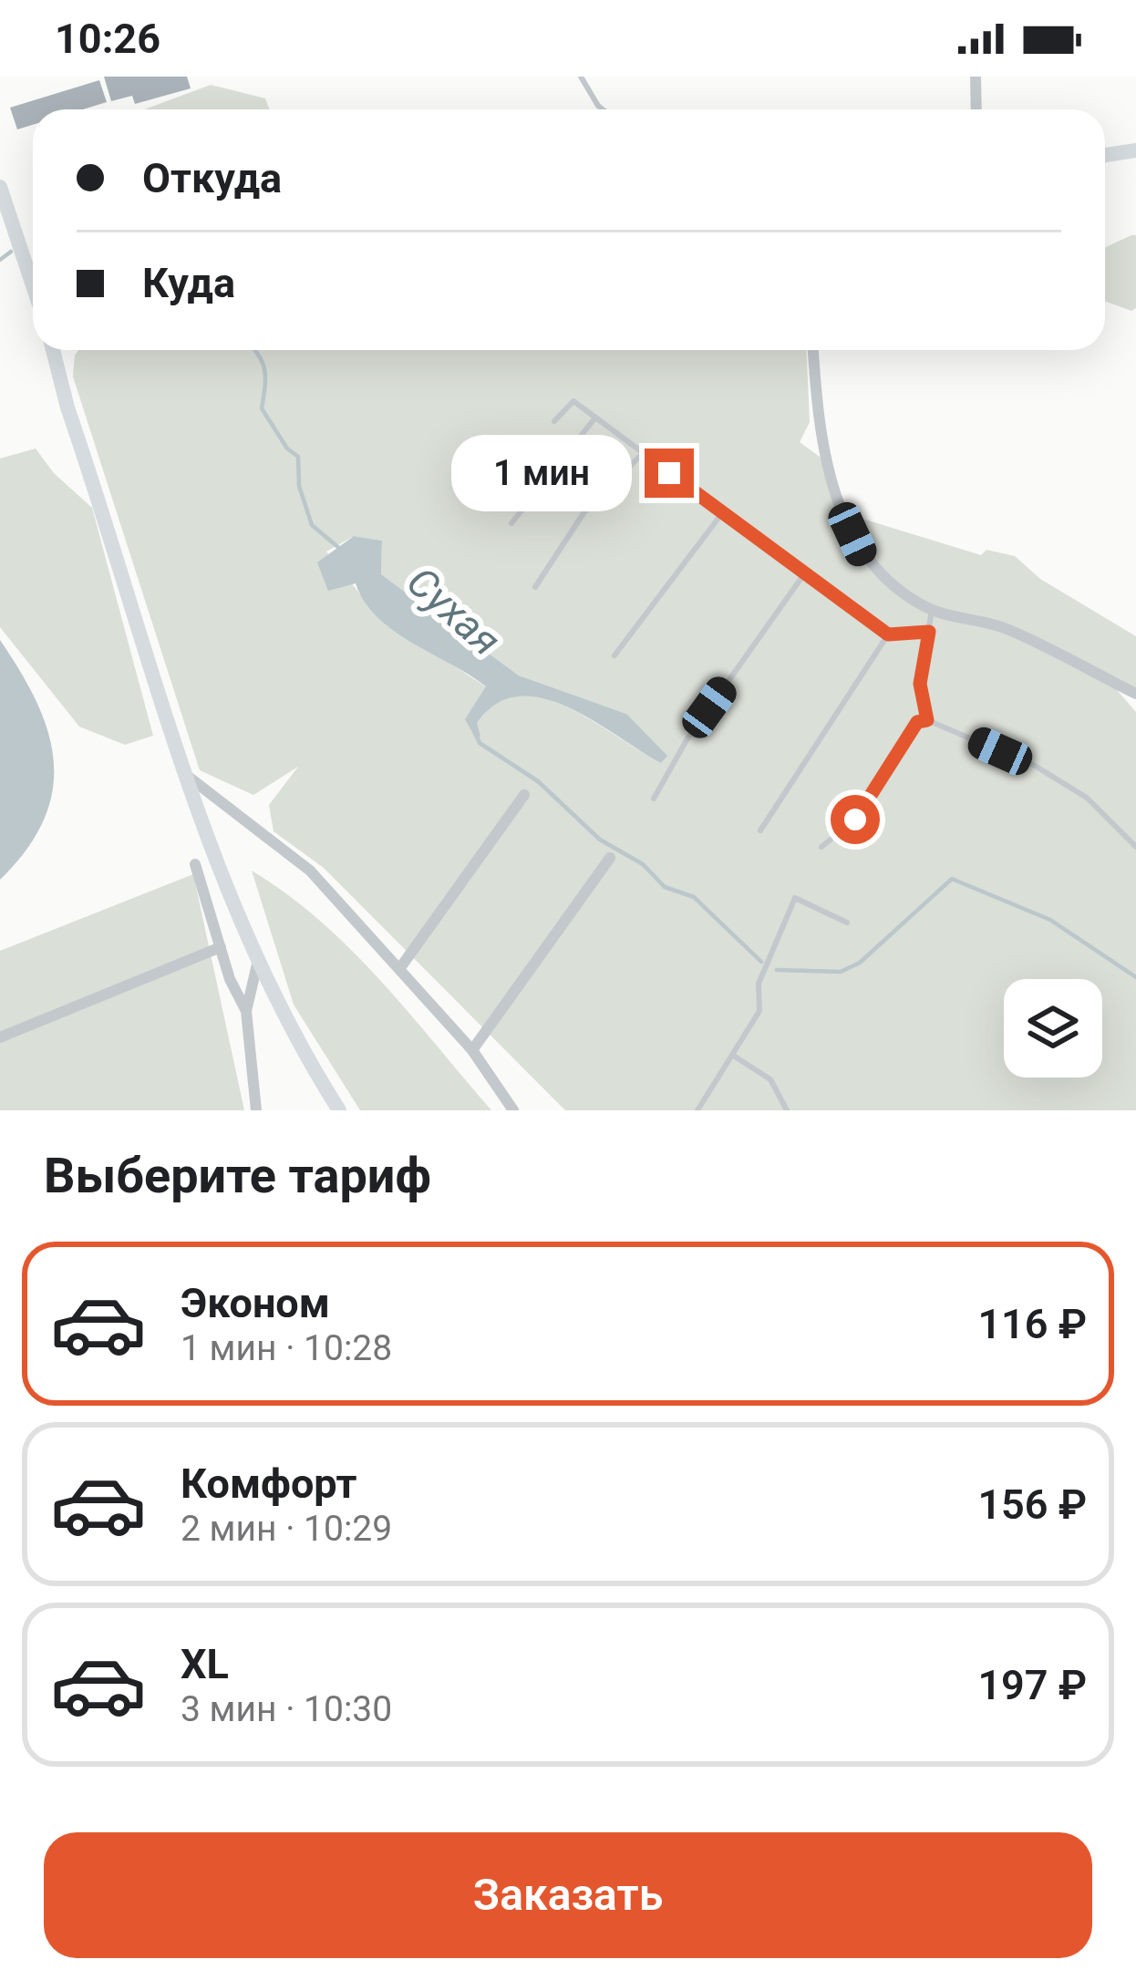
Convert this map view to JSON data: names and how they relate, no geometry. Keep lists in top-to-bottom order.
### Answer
{
  "water": ["Сухая"],
  "page": {
    "status": "10:26",
    "banner": ["Откуда", "Куда"],
    "bubble": "1 мин",
    "heading": "Выберите тариф",
    "list": [
      {
        "name": "Эконом",
        "note": "1 мин · 10:28",
        "value": "116 ₽"
      },
      {
        "name": "Комфорт",
        "note": "2 мин · 10:29",
        "value": "156 ₽"
      },
      {
        "name": "XL",
        "note": "3 мин · 10:30",
        "value": "197 ₽"
      }
    ],
    "buttons": "Заказать"
  }
}
